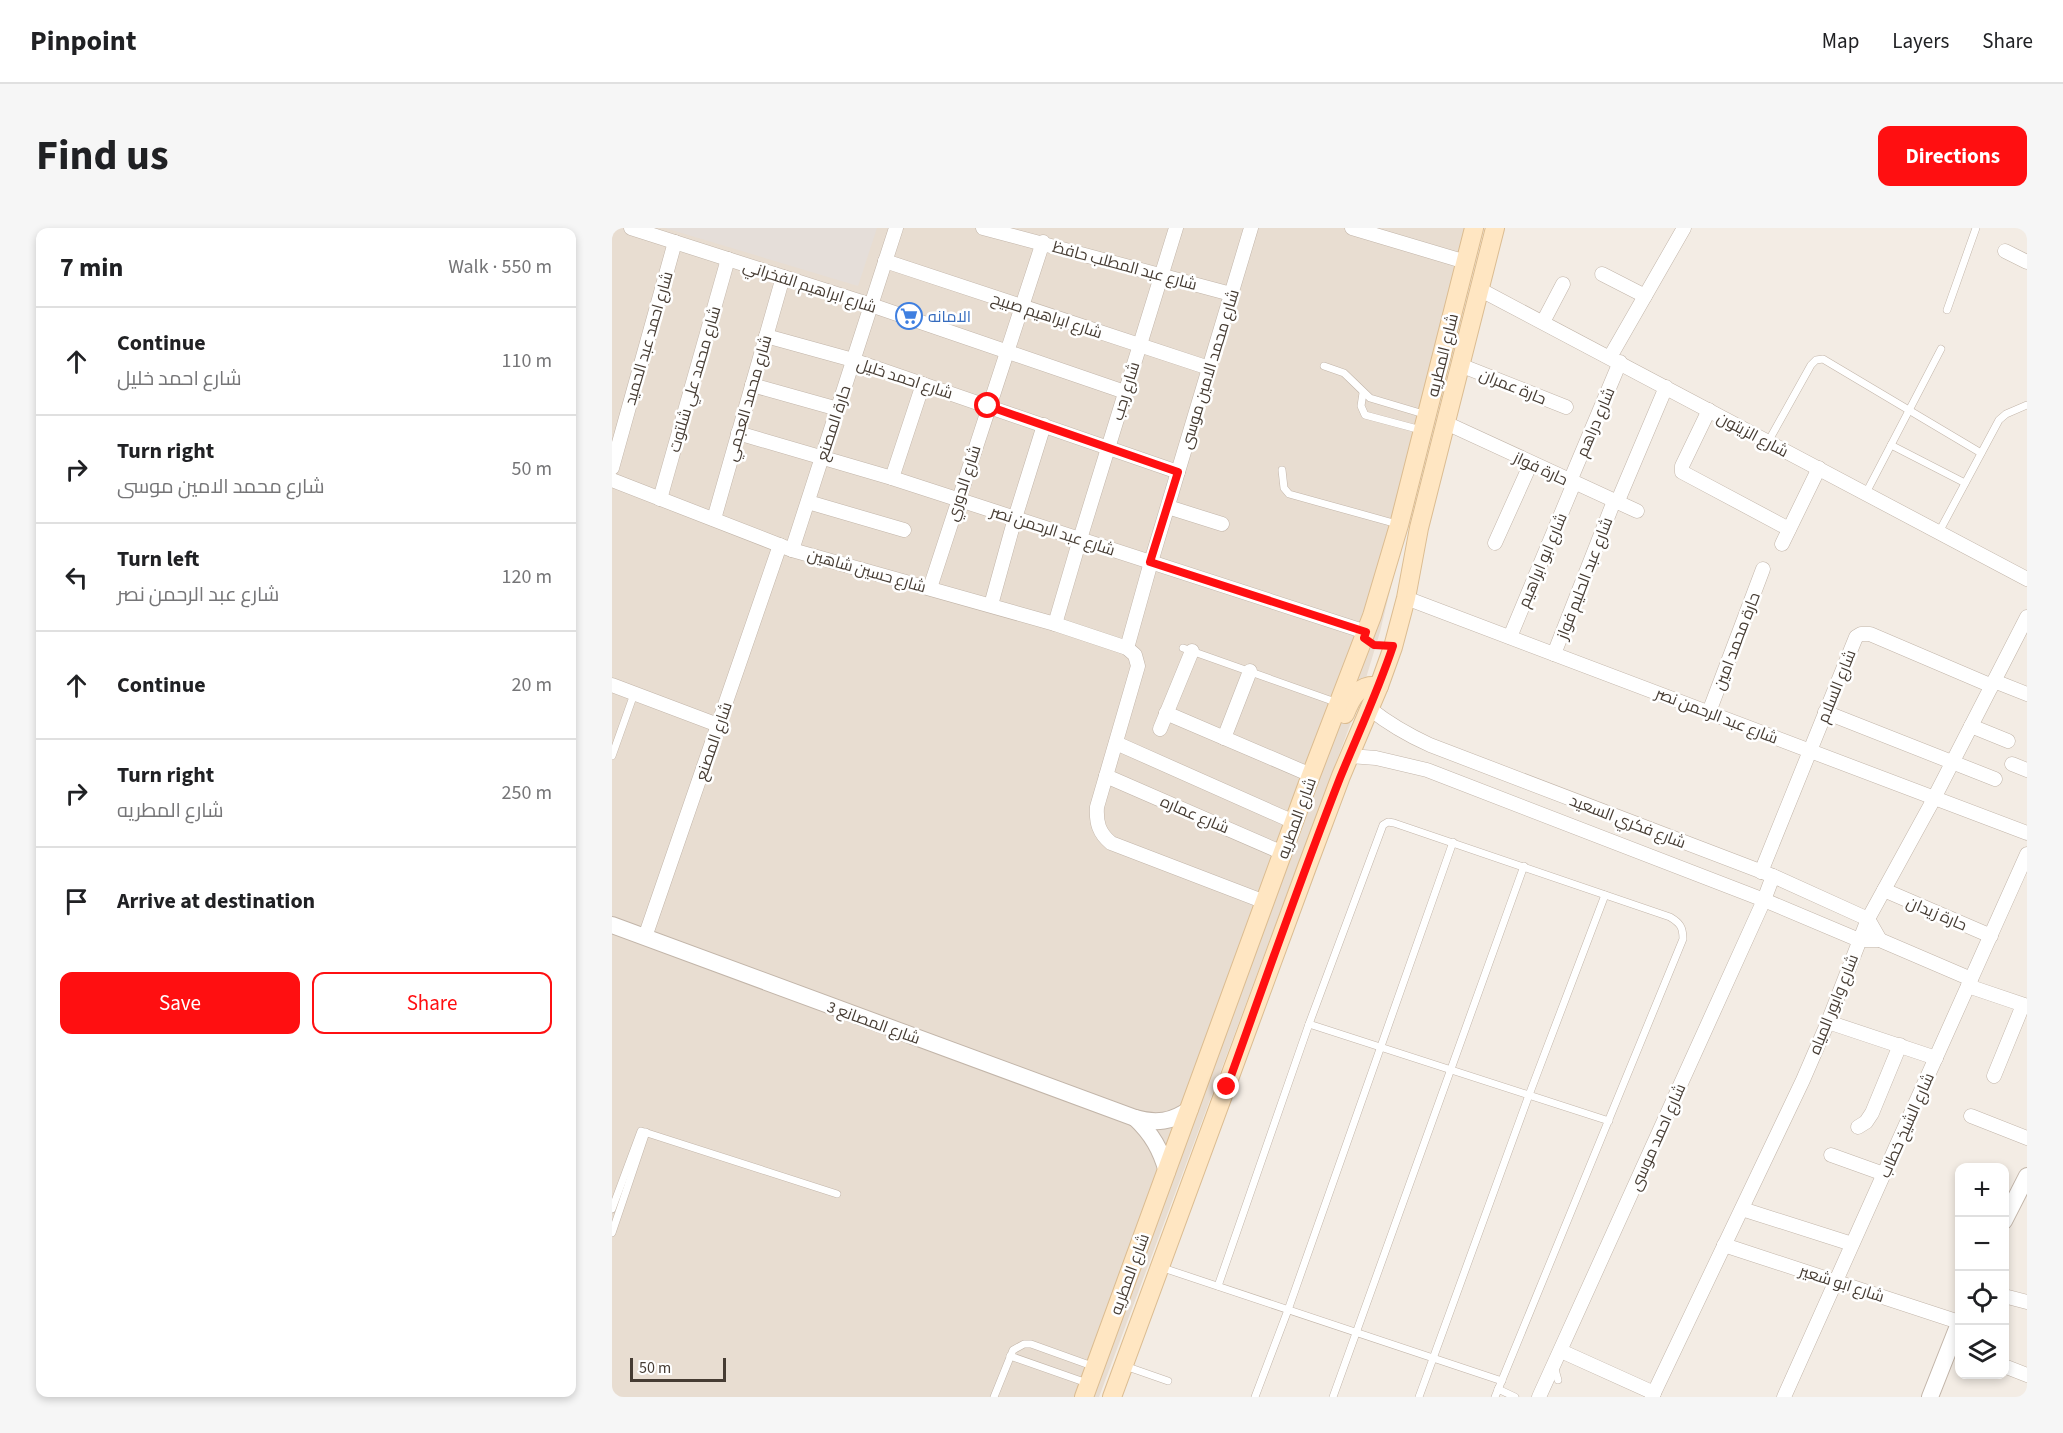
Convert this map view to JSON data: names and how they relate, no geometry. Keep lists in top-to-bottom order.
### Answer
{
  "streets": {
    "main road": ["شارع المطريه"],
    "street": [
      "شارع عبد المطلب حافظ",
      "شارع ابراهيم الفخراني",
      "شارع ابراهيم صبيح",
      "شارع احمد عبد الحميد",
      "شارع محمد الامين موسى",
      "شارع احمد خليل",
      "شارع محمد علي شلتوت",
      "حارة عمران",
      "شارع رجب",
      "شارع محمد العجمي",
      "شارع دراهم",
      "حارة المصنع",
      "شارع الزيتون",
      "حارة فواز",
      "شارع الدوري",
      "شارع عبد الرحمن نصر",
      "شارع ابو ابراهيم",
      "شارع حسين شاهين",
      "شارع عبد الحليم فواز",
      "حارة محمد امين",
      "شارع السلام",
      "شارع المصنع",
      "شارع عماره",
      "شارع فكري السعيد",
      "حارة زيدان",
      "شارع وابور المياه",
      "شارع المصانع 3",
      "شارع الشيخ خطاب",
      "شارع احمد موسى",
      "شارع ابو شعير"
    ]
  },
  "crossings": [
    ["شارع عبد المطلب حافظ", "شارع محمد الامين موسى"],
    ["شارع عبد المطلب حافظ", "شارع رجب"],
    ["شارع عبد المطلب حافظ", "شارع الدوري"],
    ["شارع ابراهيم الفخراني", "شارع احمد عبد الحميد"],
    ["شارع ابراهيم الفخراني", "شارع محمد علي شلتوت"],
    ["شارع ابراهيم الفخراني", "شارع رجب"],
    ["شارع ابراهيم الفخراني", "شارع محمد العجمي"],
    ["شارع ابراهيم الفخراني", "حارة المصنع"],
    ["شارع ابراهيم الفخراني", "شارع الدوري"],
    ["شارع ابراهيم صبيح", "شارع محمد الامين موسى"],
    ["شارع ابراهيم صبيح", "شارع رجب"],
    ["شارع ابراهيم صبيح", "حارة المصنع"],
    ["شارع ابراهيم صبيح", "شارع الدوري"],
    ["شارع المطريه", "حارة عمران"],
    ["شارع المطريه", "شارع الزيتون"],
    ["شارع المطريه", "حارة فواز"],
    ["شارع المطريه", "شارع عبد الرحمن نصر"],
    ["شارع المطريه", "شارع عماره"],
    ["شارع المطريه", "شارع فكري السعيد"],
    ["شارع المطريه", "شارع المصانع 3"],
    ["شارع محمد الامين موسى", "شارع احمد خليل"],
    ["شارع محمد الامين موسى", "شارع عبد الرحمن نصر"],
    ["شارع محمد الامين موسى", "شارع حسين شاهين"],
    ["شارع احمد خليل", "شارع رجب"],
    ["شارع احمد خليل", "شارع محمد العجمي"],
    ["شارع احمد خليل", "حارة المصنع"],
    ["شارع احمد خليل", "شارع الدوري"],
    ["شارع محمد علي شلتوت", "شارع حسين شاهين"],
    ["شارع رجب", "شارع عبد الرحمن نصر"],
    ["شارع رجب", "شارع حسين شاهين"],
    ["شارع محمد العجمي", "شارع عبد الرحمن نصر"],
    ["شارع محمد العجمي", "شارع حسين شاهين"],
    ["شارع دراهم", "شارع الزيتون"],
    ["شارع دراهم", "حارة فواز"],
    ["شارع دراهم", "شارع ابو ابراهيم"],
    ["حارة المصنع", "شارع عبد الرحمن نصر"],
    ["حارة المصنع", "شارع حسين شاهين"],
    ["حارة المصنع", "شارع المصنع"],
    ["شارع الزيتون", "شارع عبد الحليم فواز"],
    ["حارة فواز", "شارع ابو ابراهيم"],
    ["حارة فواز", "شارع عبد الحليم فواز"],
    ["شارع الدوري", "شارع عبد الرحمن نصر"],
    ["شارع الدوري", "شارع حسين شاهين"],
    ["شارع عبد الرحمن نصر", "شارع ابو ابراهيم"],
    ["شارع عبد الرحمن نصر", "شارع عبد الحليم فواز"],
    ["شارع عبد الرحمن نصر", "حارة محمد امين"],
    ["شارع عبد الرحمن نصر", "شارع السلام"],
    ["شارع عبد الرحمن نصر", "شارع وابور المياه"],
    ["شارع حسين شاهين", "شارع المصنع"],
    ["شارع السلام", "شارع فكري السعيد"],
    ["شارع السلام", "شارع وابور المياه"],
    ["شارع السلام", "شارع احمد موسى"],
    ["شارع المصنع", "شارع المصانع 3"],
    ["شارع فكري السعيد", "شارع وابور المياه"],
    ["شارع فكري السعيد", "شارع الشيخ خطاب"],
    ["شارع فكري السعيد", "شارع احمد موسى"],
    ["حارة زيدان", "شارع وابور المياه"],
    ["حارة زيدان", "شارع الشيخ خطاب"],
    ["شارع وابور المياه", "شارع ابو شعير"],
    ["شارع الشيخ خطاب", "شارع ابو شعير"]
  ],
  "places": {
    "supermarket": ["الامانه"]
  },
  "scale_bar": "50 m",
  "page": {
    "header": "Pinpoint",
    "nav": ["Map", "Layers", "Share"],
    "title": "Find us",
    "buttons": [
      "Directions",
      ["Save", "Share"]
    ],
    "heading": ["7 min", "Walk · 550 m"],
    "list": [
      ["Continue", "شارع احمد خليل", "110 m"],
      ["Turn right", "شارع محمد الامين موسى", "50 m"],
      ["Turn left", "شارع عبد الرحمن نصر", "120 m"],
      ["Continue", "20 m"],
      ["Turn right", "شارع المطريه", "250 m"],
      "Arrive at destination"
    ],
    "map_buttons": ["+", "−"],
    "scale": "50 m"
  }
}
